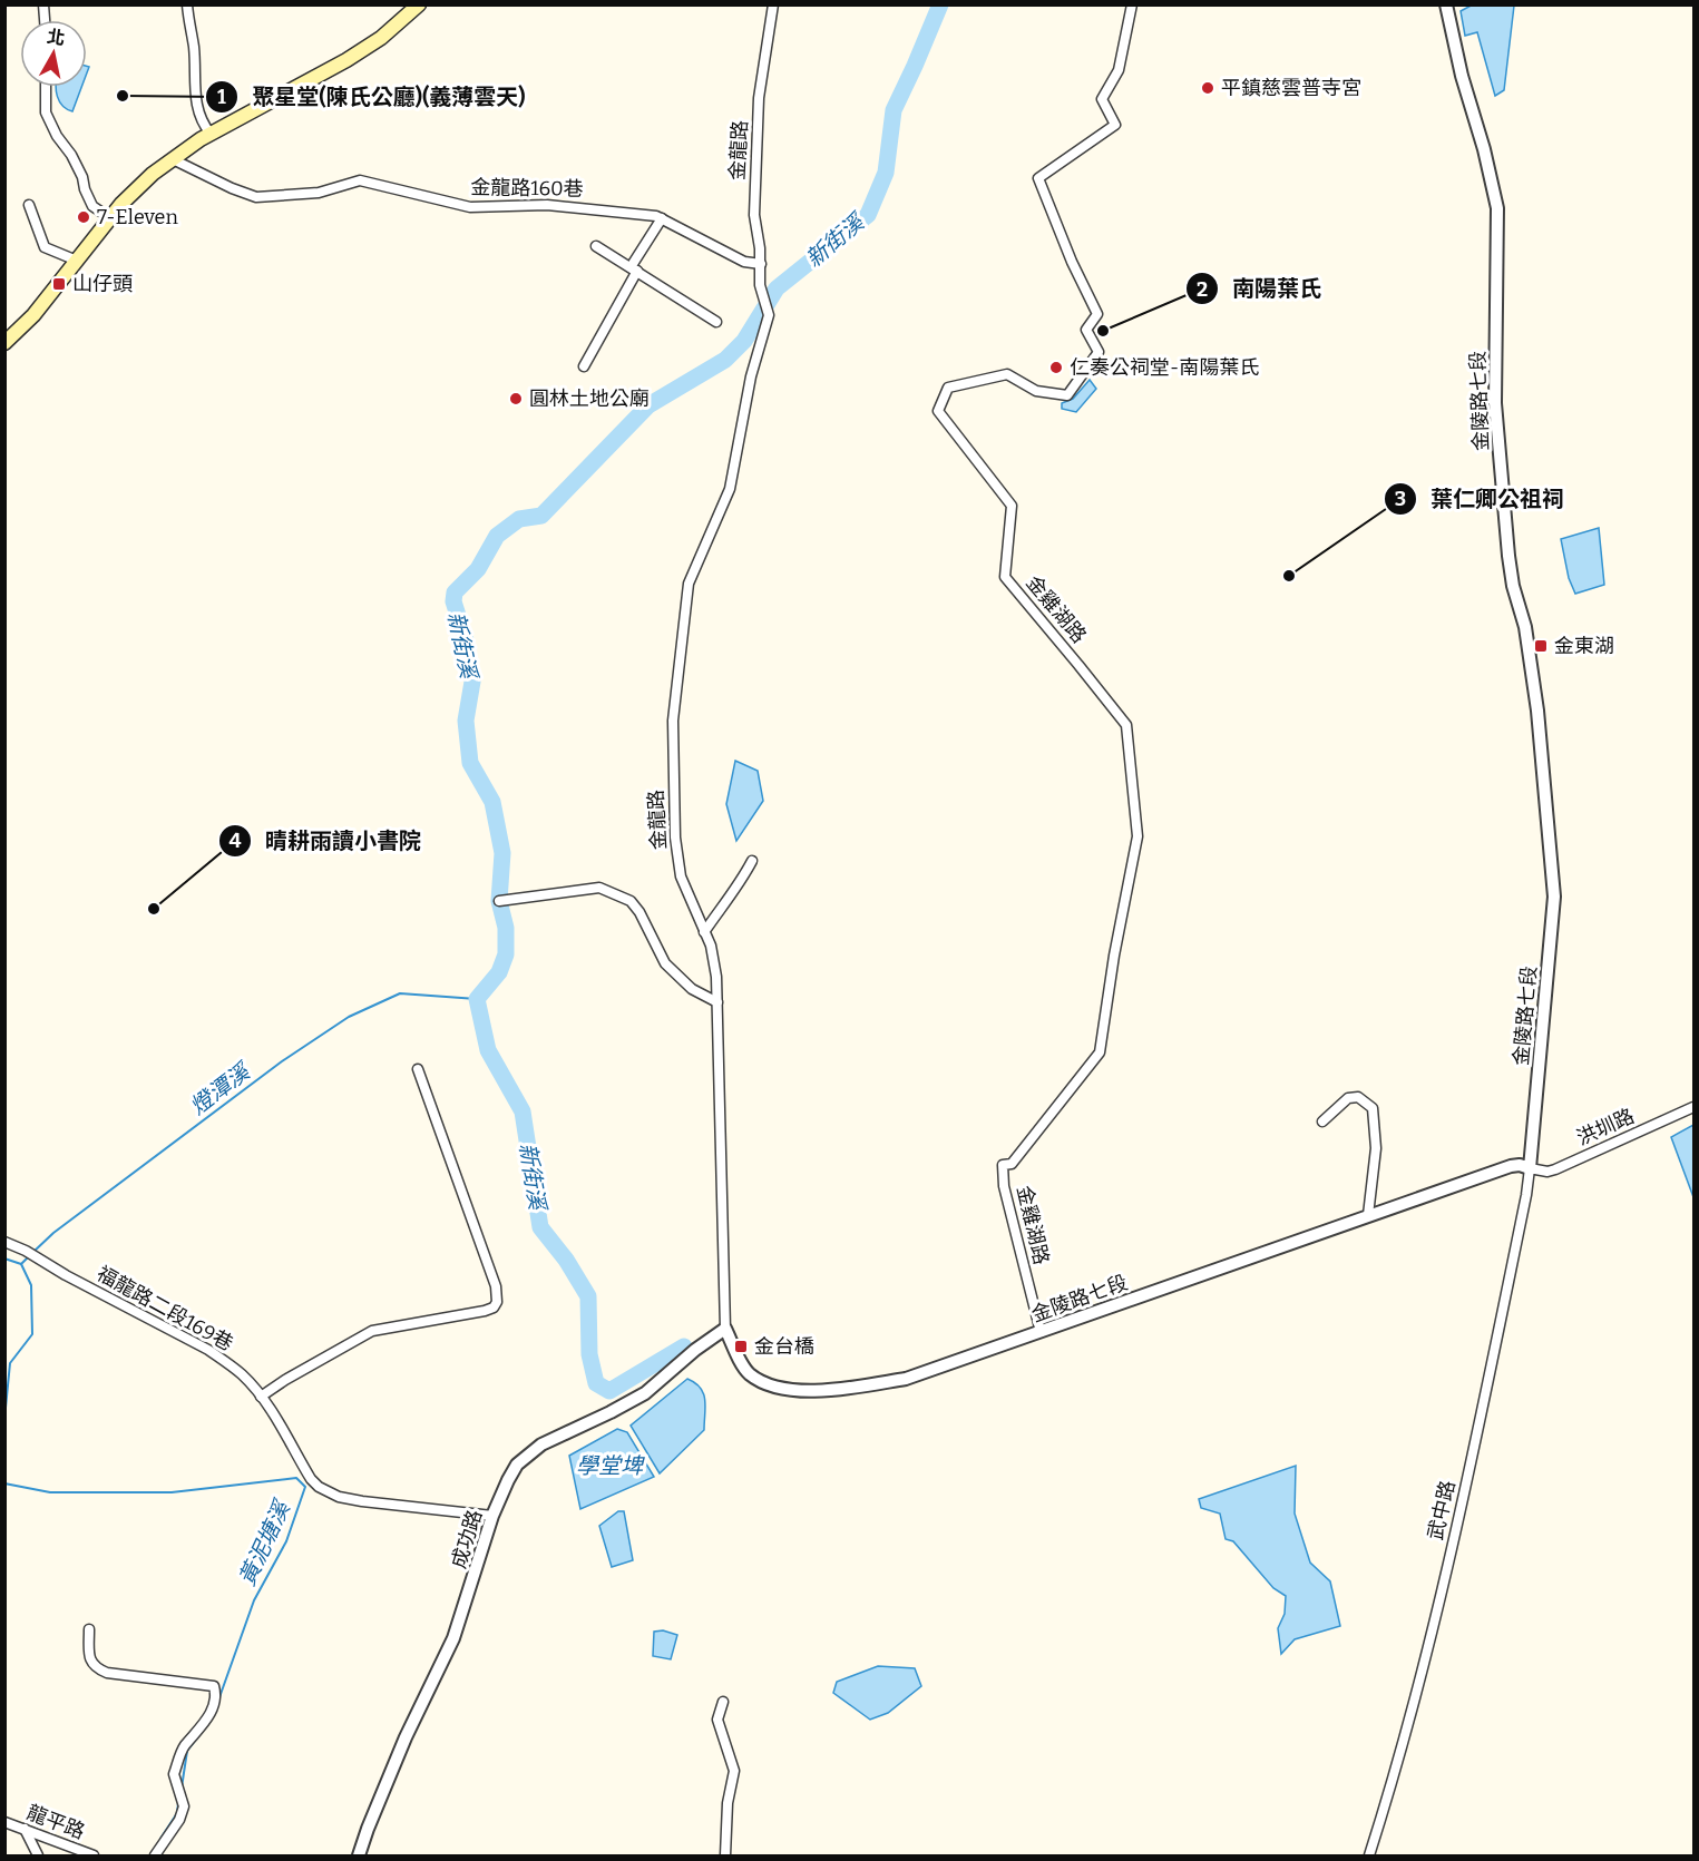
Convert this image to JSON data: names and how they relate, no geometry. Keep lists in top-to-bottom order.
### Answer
{
  "streets": {
    "street": [
      "金龍路",
      "金龍路160巷",
      "金陵路七段",
      "金雞湖路",
      "洪圳路",
      "福龍路二段169巷",
      "武中路",
      "成功路",
      "龍平路"
    ]
  },
  "crossings": [
    ["金龍路", "金龍路160巷"],
    ["金龍路", "金陵路七段"],
    ["金龍路", "成功路"],
    ["金陵路七段", "金雞湖路"],
    ["金陵路七段", "洪圳路"],
    ["金陵路七段", "武中路"],
    ["金陵路七段", "成功路"],
    ["洪圳路", "武中路"],
    ["福龍路二段169巷", "成功路"]
  ],
  "water": [
    "新街溪",
    "燈潭溪",
    "學堂埤",
    "黃泥塘溪"
  ],
  "places": {
    "other": [
      "平鎮慈雲普寺宮",
      "聚星堂(陳氏公廳)(義薄雲天)",
      "7-Eleven",
      "南陽葉氏",
      "仁奏公祠堂-南陽葉氏",
      "圓林土地公廟",
      "葉仁卿公祖祠",
      "晴耕雨讀小書院"
    ],
    "transit": ["山仔頭", "金東湖", "金台橋"]
  },
  "north": "top"
}
